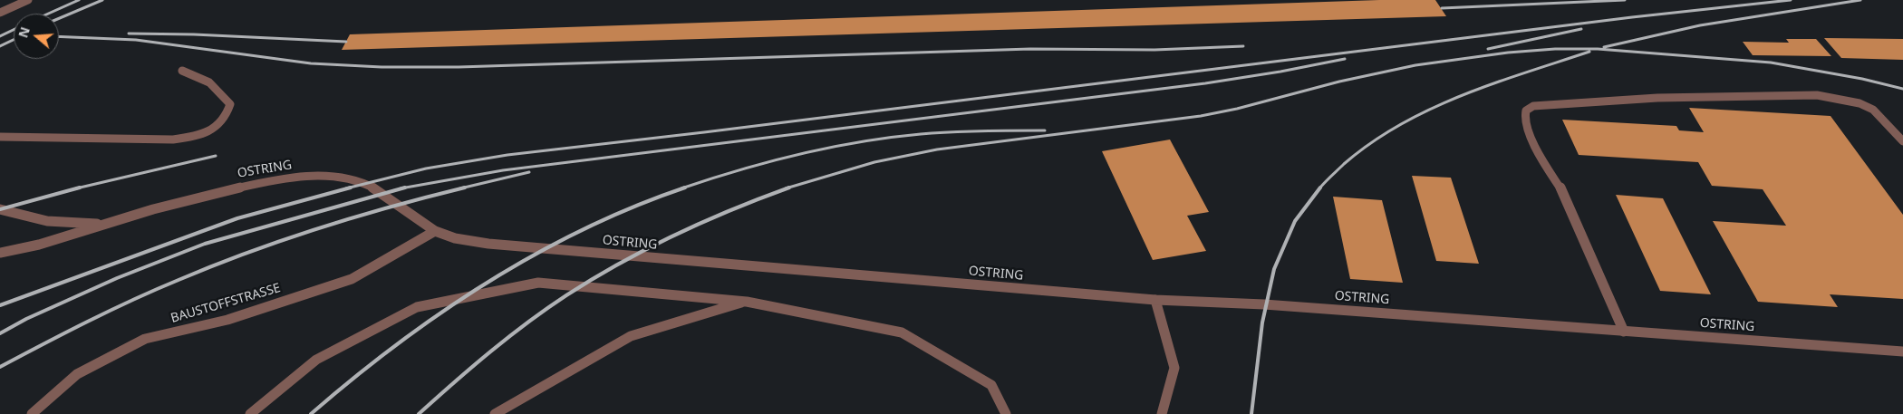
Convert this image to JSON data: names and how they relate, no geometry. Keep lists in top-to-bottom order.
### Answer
{
  "streets": {
    "street": ["OSTRING", "BAUSTOFFSTRASSE"]
  },
  "crossings": [
    ["OSTRING", "BAUSTOFFSTRASSE"]
  ],
  "north": "left"
}
